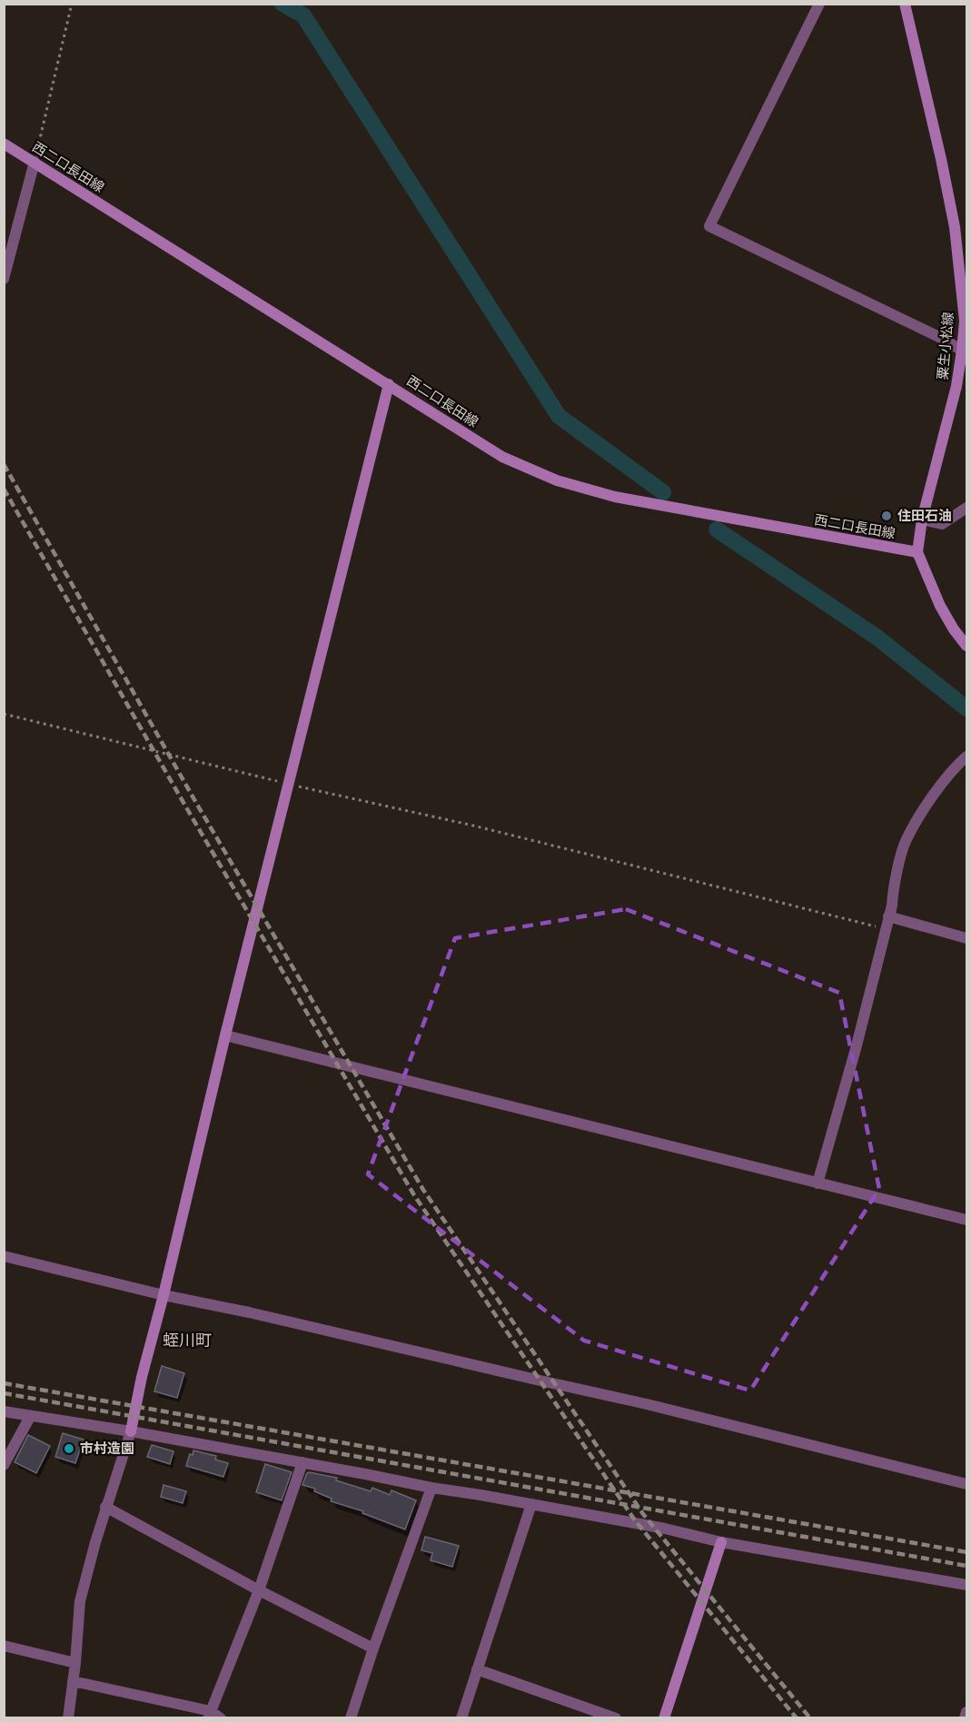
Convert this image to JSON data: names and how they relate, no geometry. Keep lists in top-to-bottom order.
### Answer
{
  "streets": {
    "main road": ["西二口長田線", "粟生小松線"]
  },
  "crossings": [
    ["西二口長田線", "粟生小松線"]
  ],
  "districts": ["蛭川町"],
  "places": ["住田石油", "市村造園"]
}
